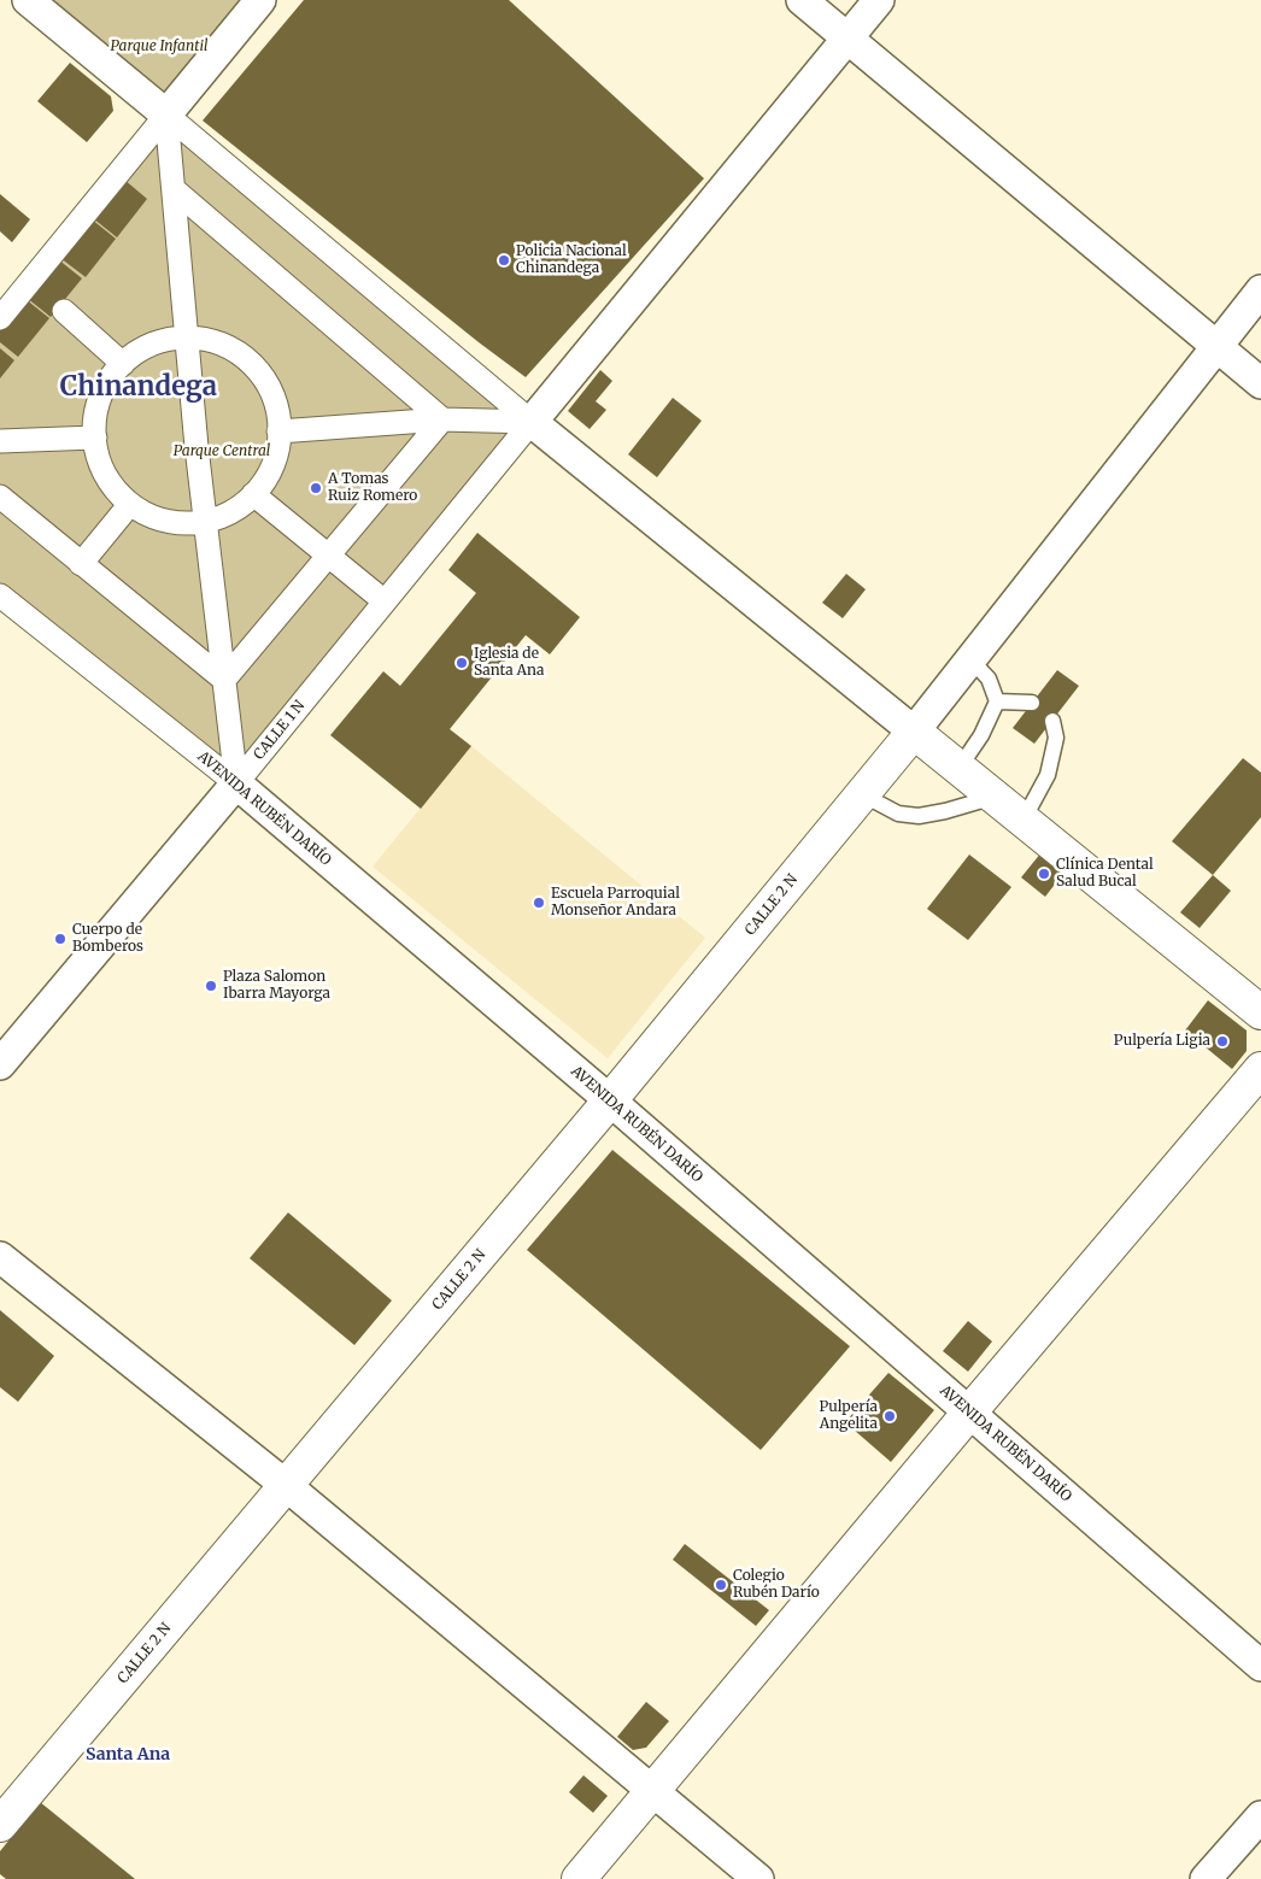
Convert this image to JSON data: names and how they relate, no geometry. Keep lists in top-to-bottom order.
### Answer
{
  "streets": {
    "street": ["CALLE 1 N", "AVENIDA RUBÉN DARÍO", "CALLE 2 N"]
  },
  "crossings": [
    ["CALLE 1 N", "AVENIDA RUBÉN DARÍO"],
    ["AVENIDA RUBÉN DARÍO", "CALLE 2 N"]
  ],
  "districts": ["Chinandega", "Santa Ana"],
  "parks": ["Parque Infantil", "Parque Central"],
  "places": [
    "Policia Nacional Chinandega",
    "A Tomas Ruiz Romero",
    "Iglesia de Santa Ana",
    "Clínica Dental Salud Bucal",
    "Escuela Parroquial Monseñor Andara",
    "Cuerpo de Bomberos",
    "Plaza Salomon Ibarra Mayorga",
    "Pulpería Ligia",
    "Pulpería Angelita",
    "Colegio Rubén Darío"
  ]
}
